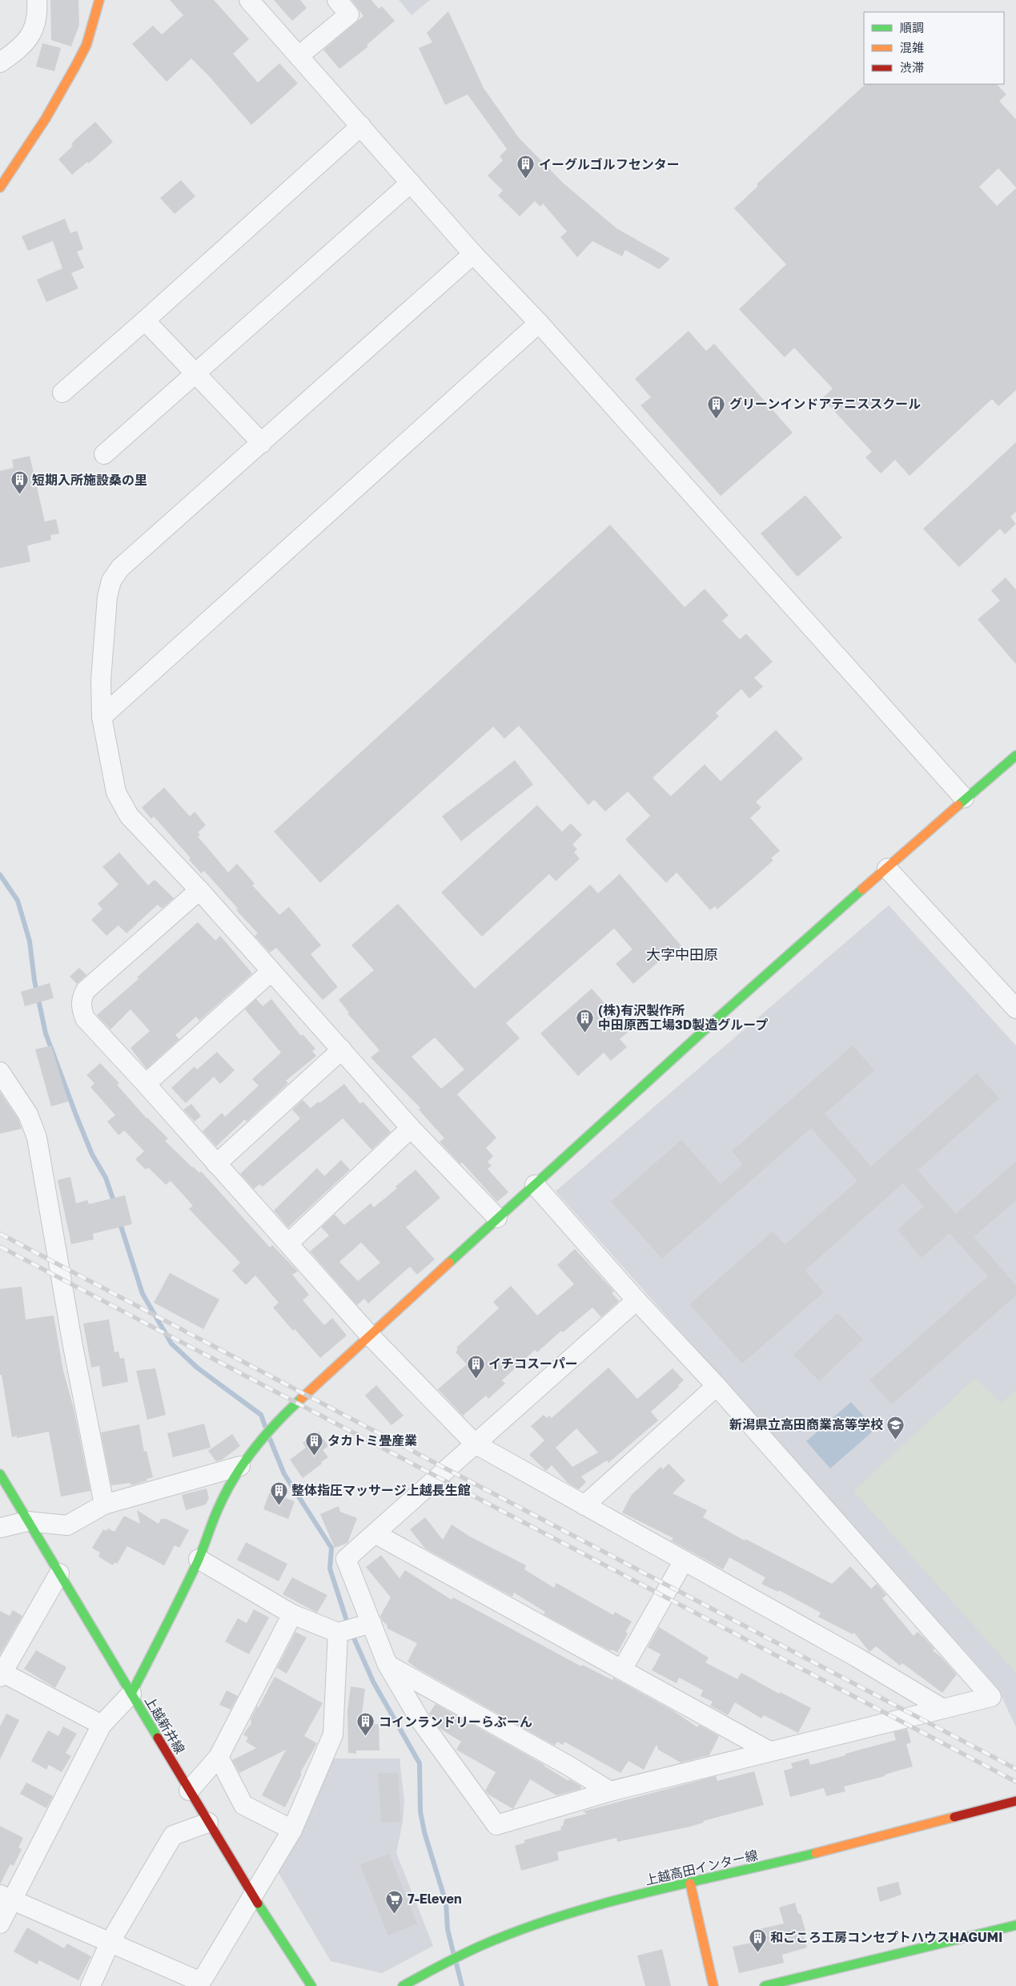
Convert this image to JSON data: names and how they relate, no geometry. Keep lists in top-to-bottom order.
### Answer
{
  "streets": {
    "street": ["上越新井線", "上越高田インター線"]
  },
  "districts": ["大字中田原"],
  "places": {
    "building": [
      "イーグルゴルフセンター",
      "グリーンインドアテニススクール",
      "短期入所施設桑の里",
      "(株)有沢製作所 中田原西工場3D製造グループ",
      "イチコスーパー",
      "タカトミ畳産業",
      "整体指圧マッサージ上越長生館",
      "コインランドリーらぶーん",
      "和ごころ工房コンセプトハウスHAGUMI"
    ],
    "school or university": ["新潟県立高田商業高等学校"],
    "supermarket": ["7-Eleven"]
  },
  "legend": ["順調", "混雑", "渋滞"]
}
